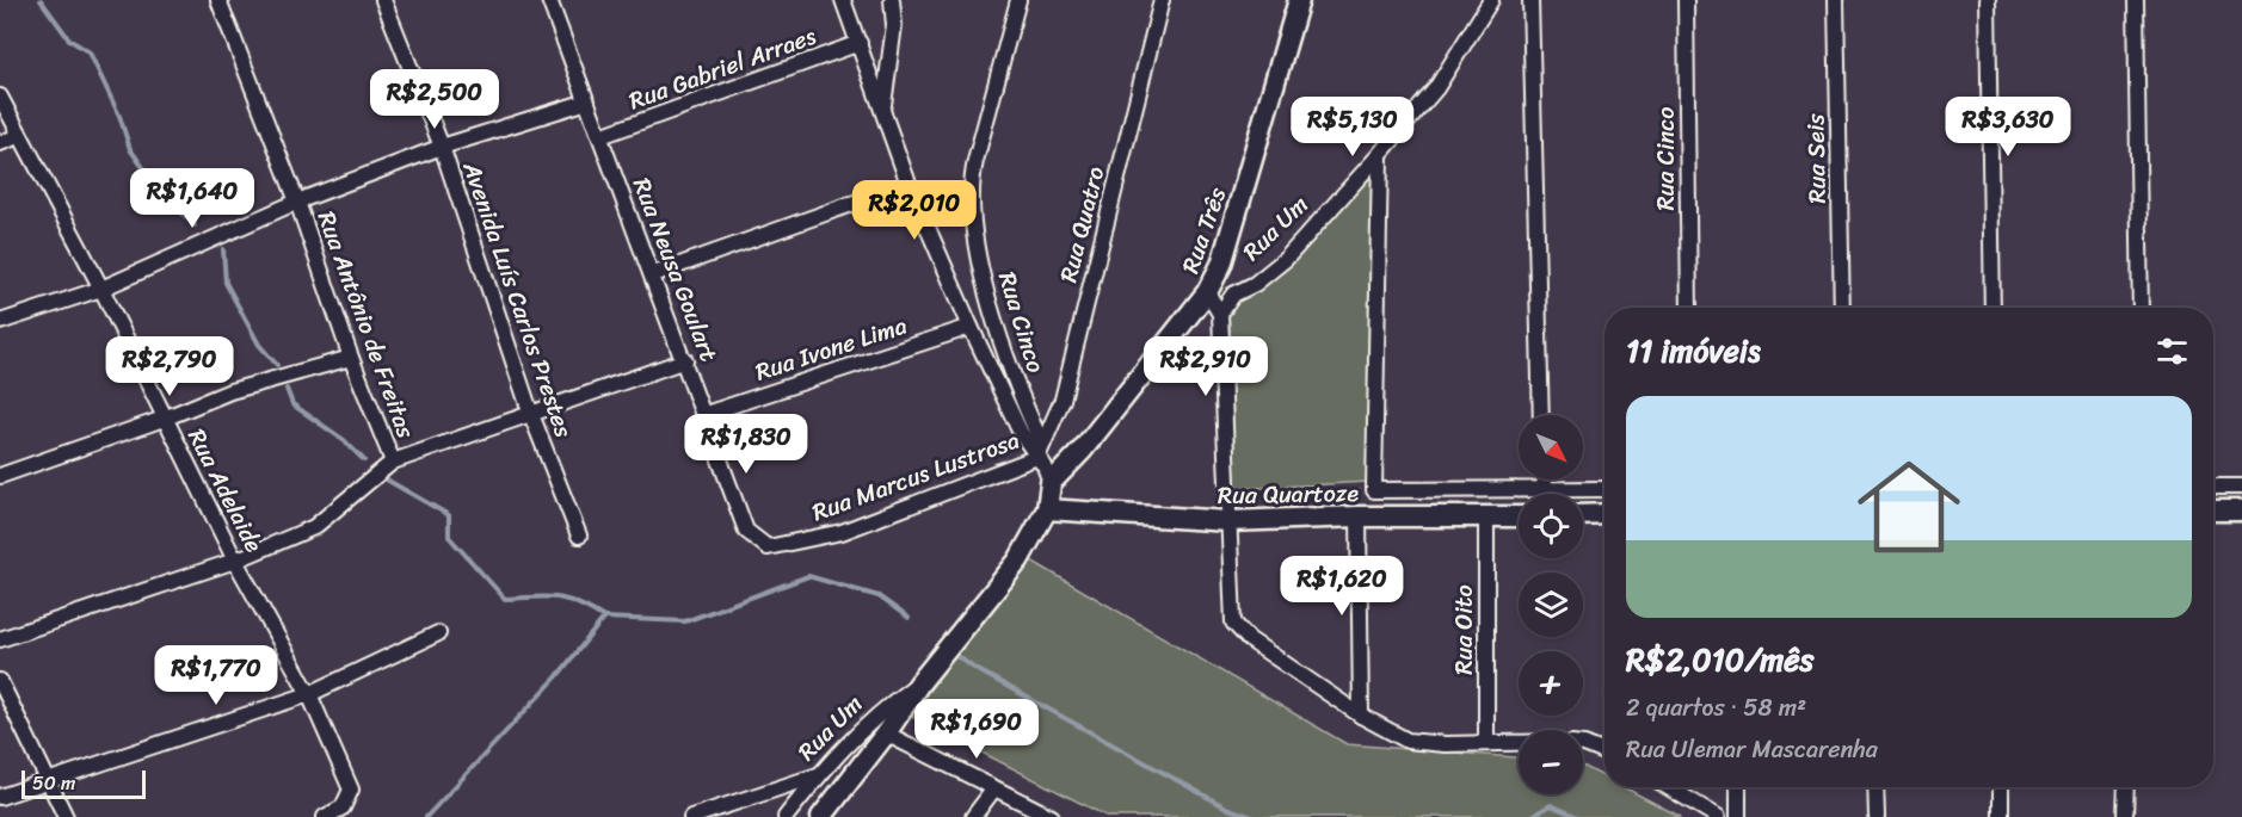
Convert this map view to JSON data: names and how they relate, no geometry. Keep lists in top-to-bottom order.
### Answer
{
  "streets": {
    "street": [
      "Rua Gabriel Arraes",
      "Rua Cinco",
      "Rua Seis",
      "Rua Quatro",
      "Rua Um",
      "Rua Três",
      "Rua Neusa Goulart",
      "Avenida Luís Carlos Prestes",
      "Rua Antônio de Freitas",
      "Rua Ivone Lima",
      "Rua Marcus Lustrosa",
      "Rua Adelaide",
      "Rua Quartoze",
      "Rua Oito"
    ]
  },
  "crossings": [
    ["Rua Gabriel Arraes", "Rua Neusa Goulart"],
    ["Rua Cinco", "Rua Quatro"],
    ["Rua Cinco", "Rua Marcus Lustrosa"],
    ["Rua Quatro", "Rua Marcus Lustrosa"],
    ["Rua Um", "Rua Três"],
    ["Rua Um", "Rua Quartoze"],
    ["Rua Neusa Goulart", "Rua Ivone Lima"],
    ["Rua Neusa Goulart", "Rua Marcus Lustrosa"],
    ["Rua Quartoze", "Rua Oito"]
  ],
  "scale_bar": "50 m",
  "north": "bottom right",
  "page": {
    "price": [
      "R$2,500",
      "R$5,130",
      "R$3,630",
      "R$1,640",
      "R$2,010",
      "R$2,790",
      "R$2,910",
      "R$1,830",
      "R$1,620",
      "R$1,770",
      "R$1,690"
    ],
    "heading": "11 imóveis",
    "list": [
      {
        "name": "R$2,010/mês",
        "note": "2 quartos · 58 m² · Rua Ulemar Mascarenha"
      }
    ],
    "map_buttons": ["+", "−"],
    "scale": "50 m"
  }
}
